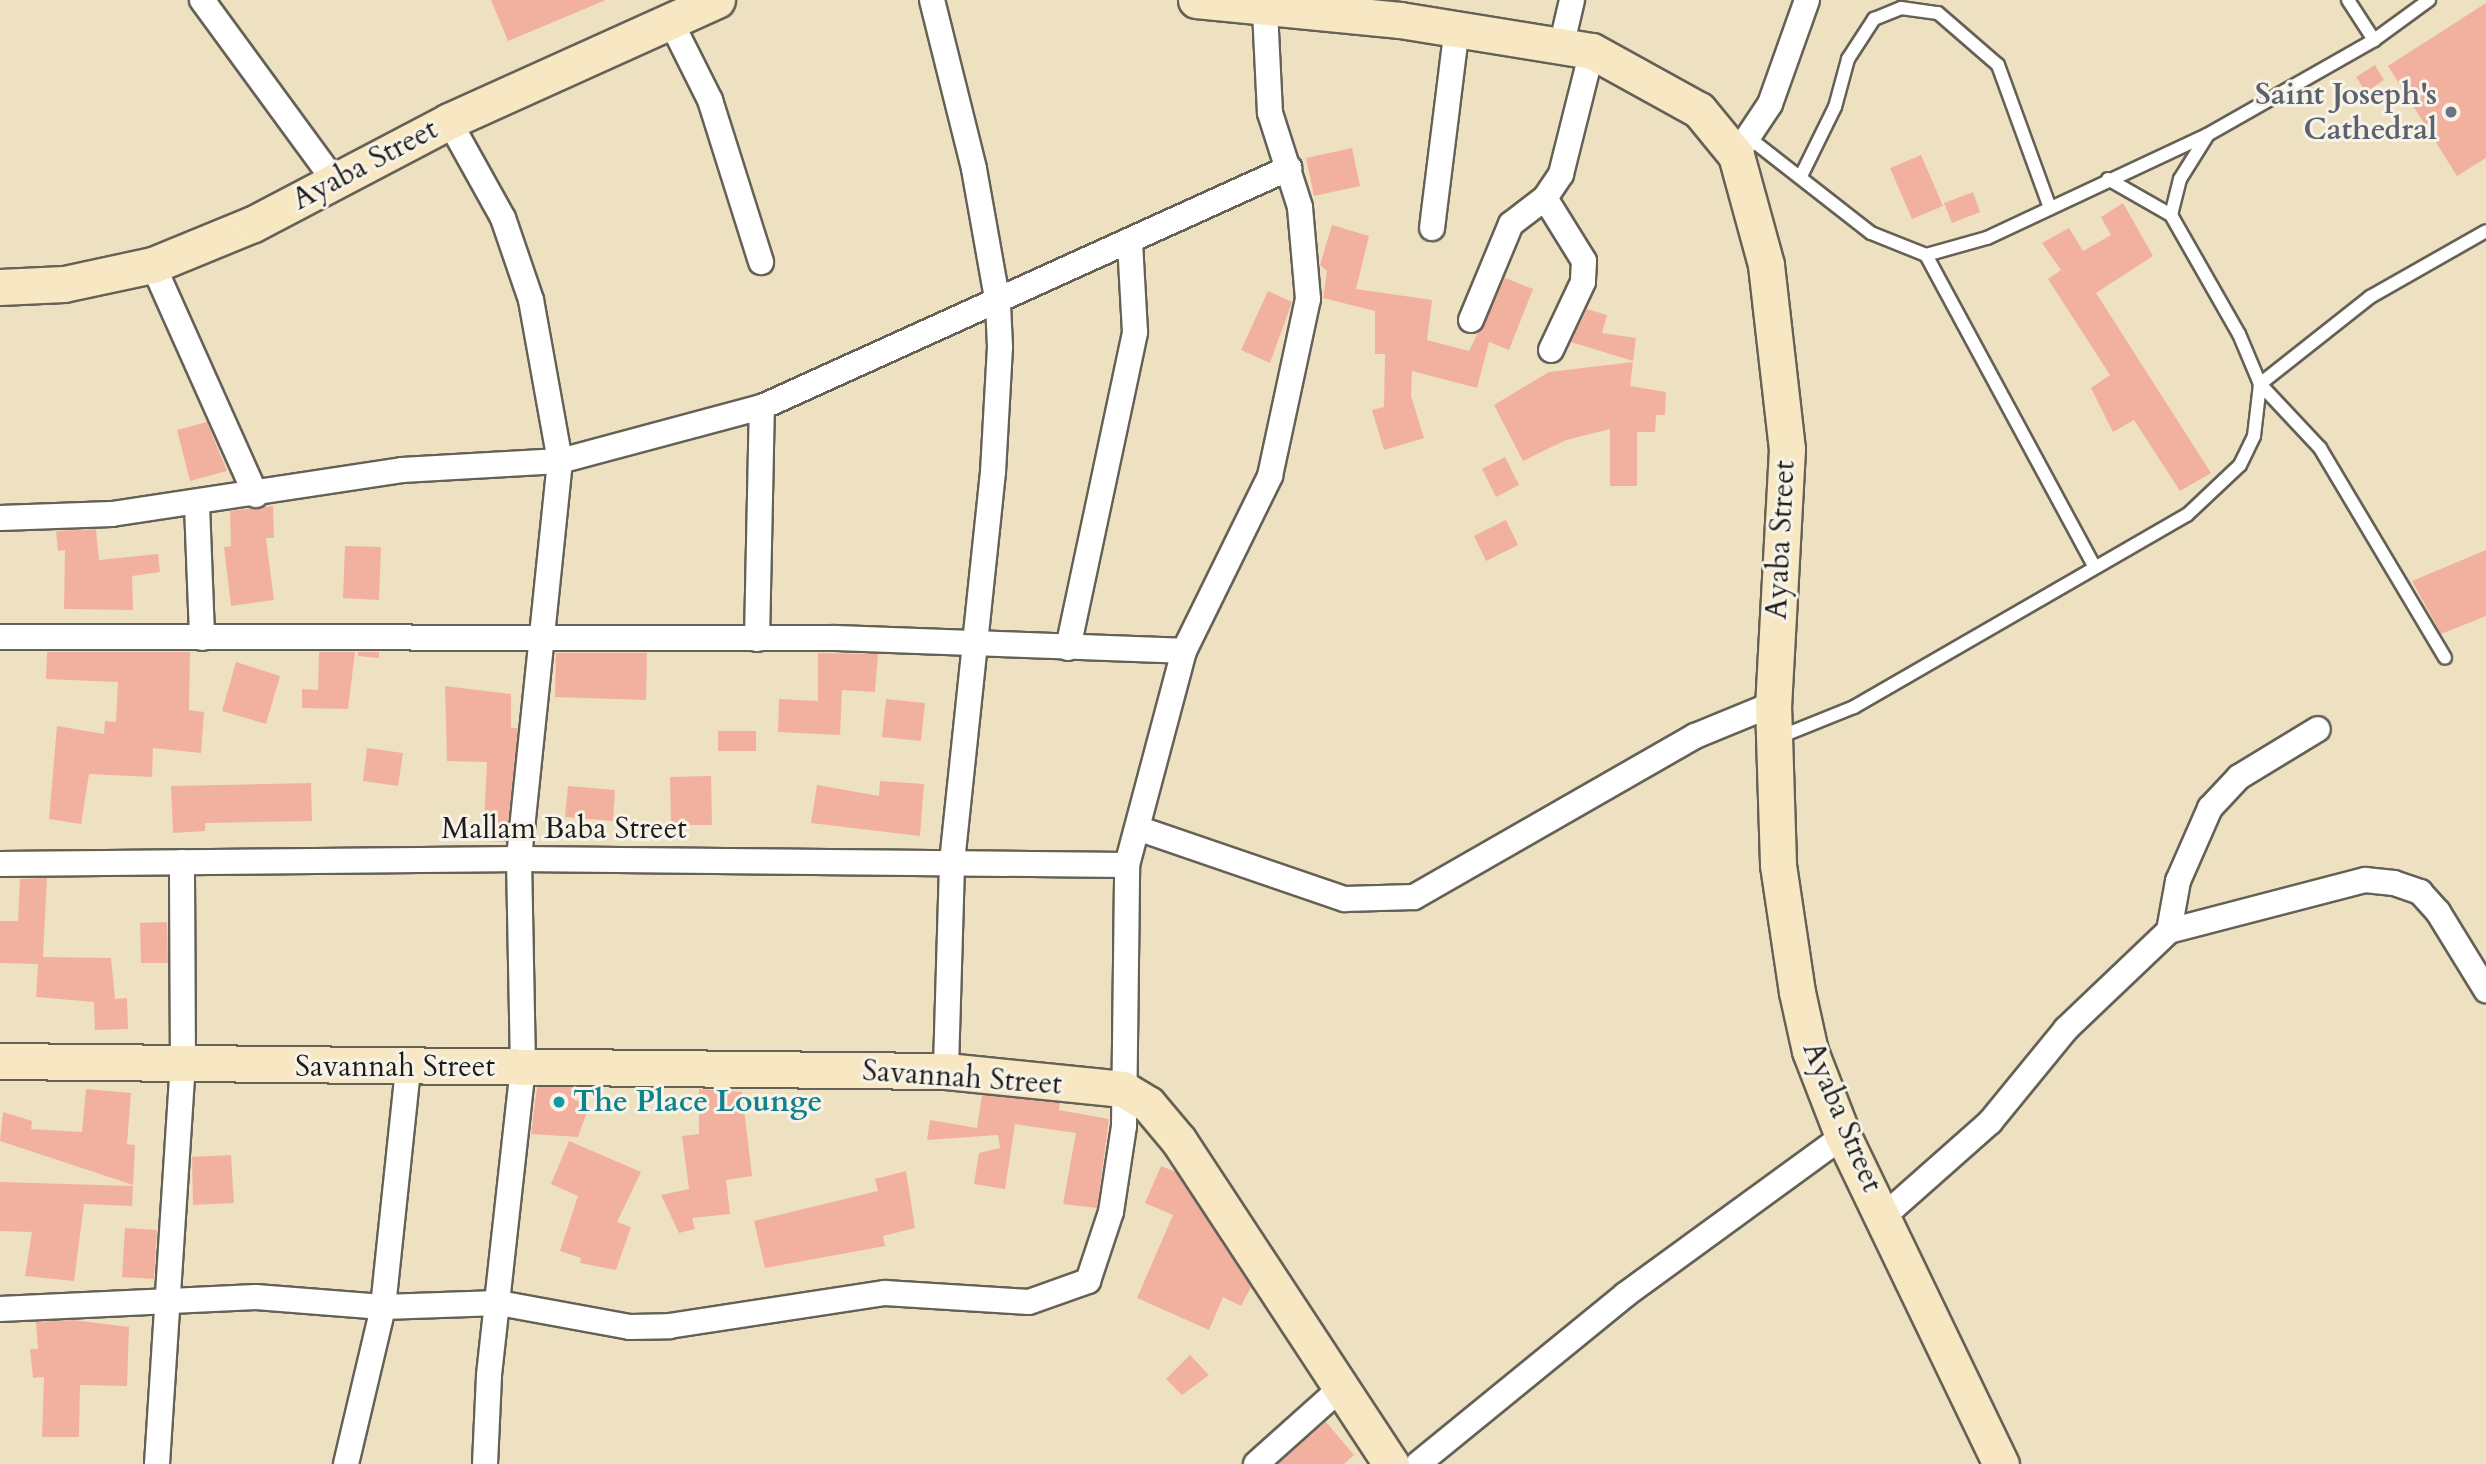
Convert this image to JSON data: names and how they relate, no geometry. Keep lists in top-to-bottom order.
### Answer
{
  "streets": {
    "main road": ["Ayaba Street", "Savannah Street"],
    "street": ["Mallam Baba Street"]
  },
  "places": ["Saint Joseph's Cathedral", "The Place Lounge"]
}
